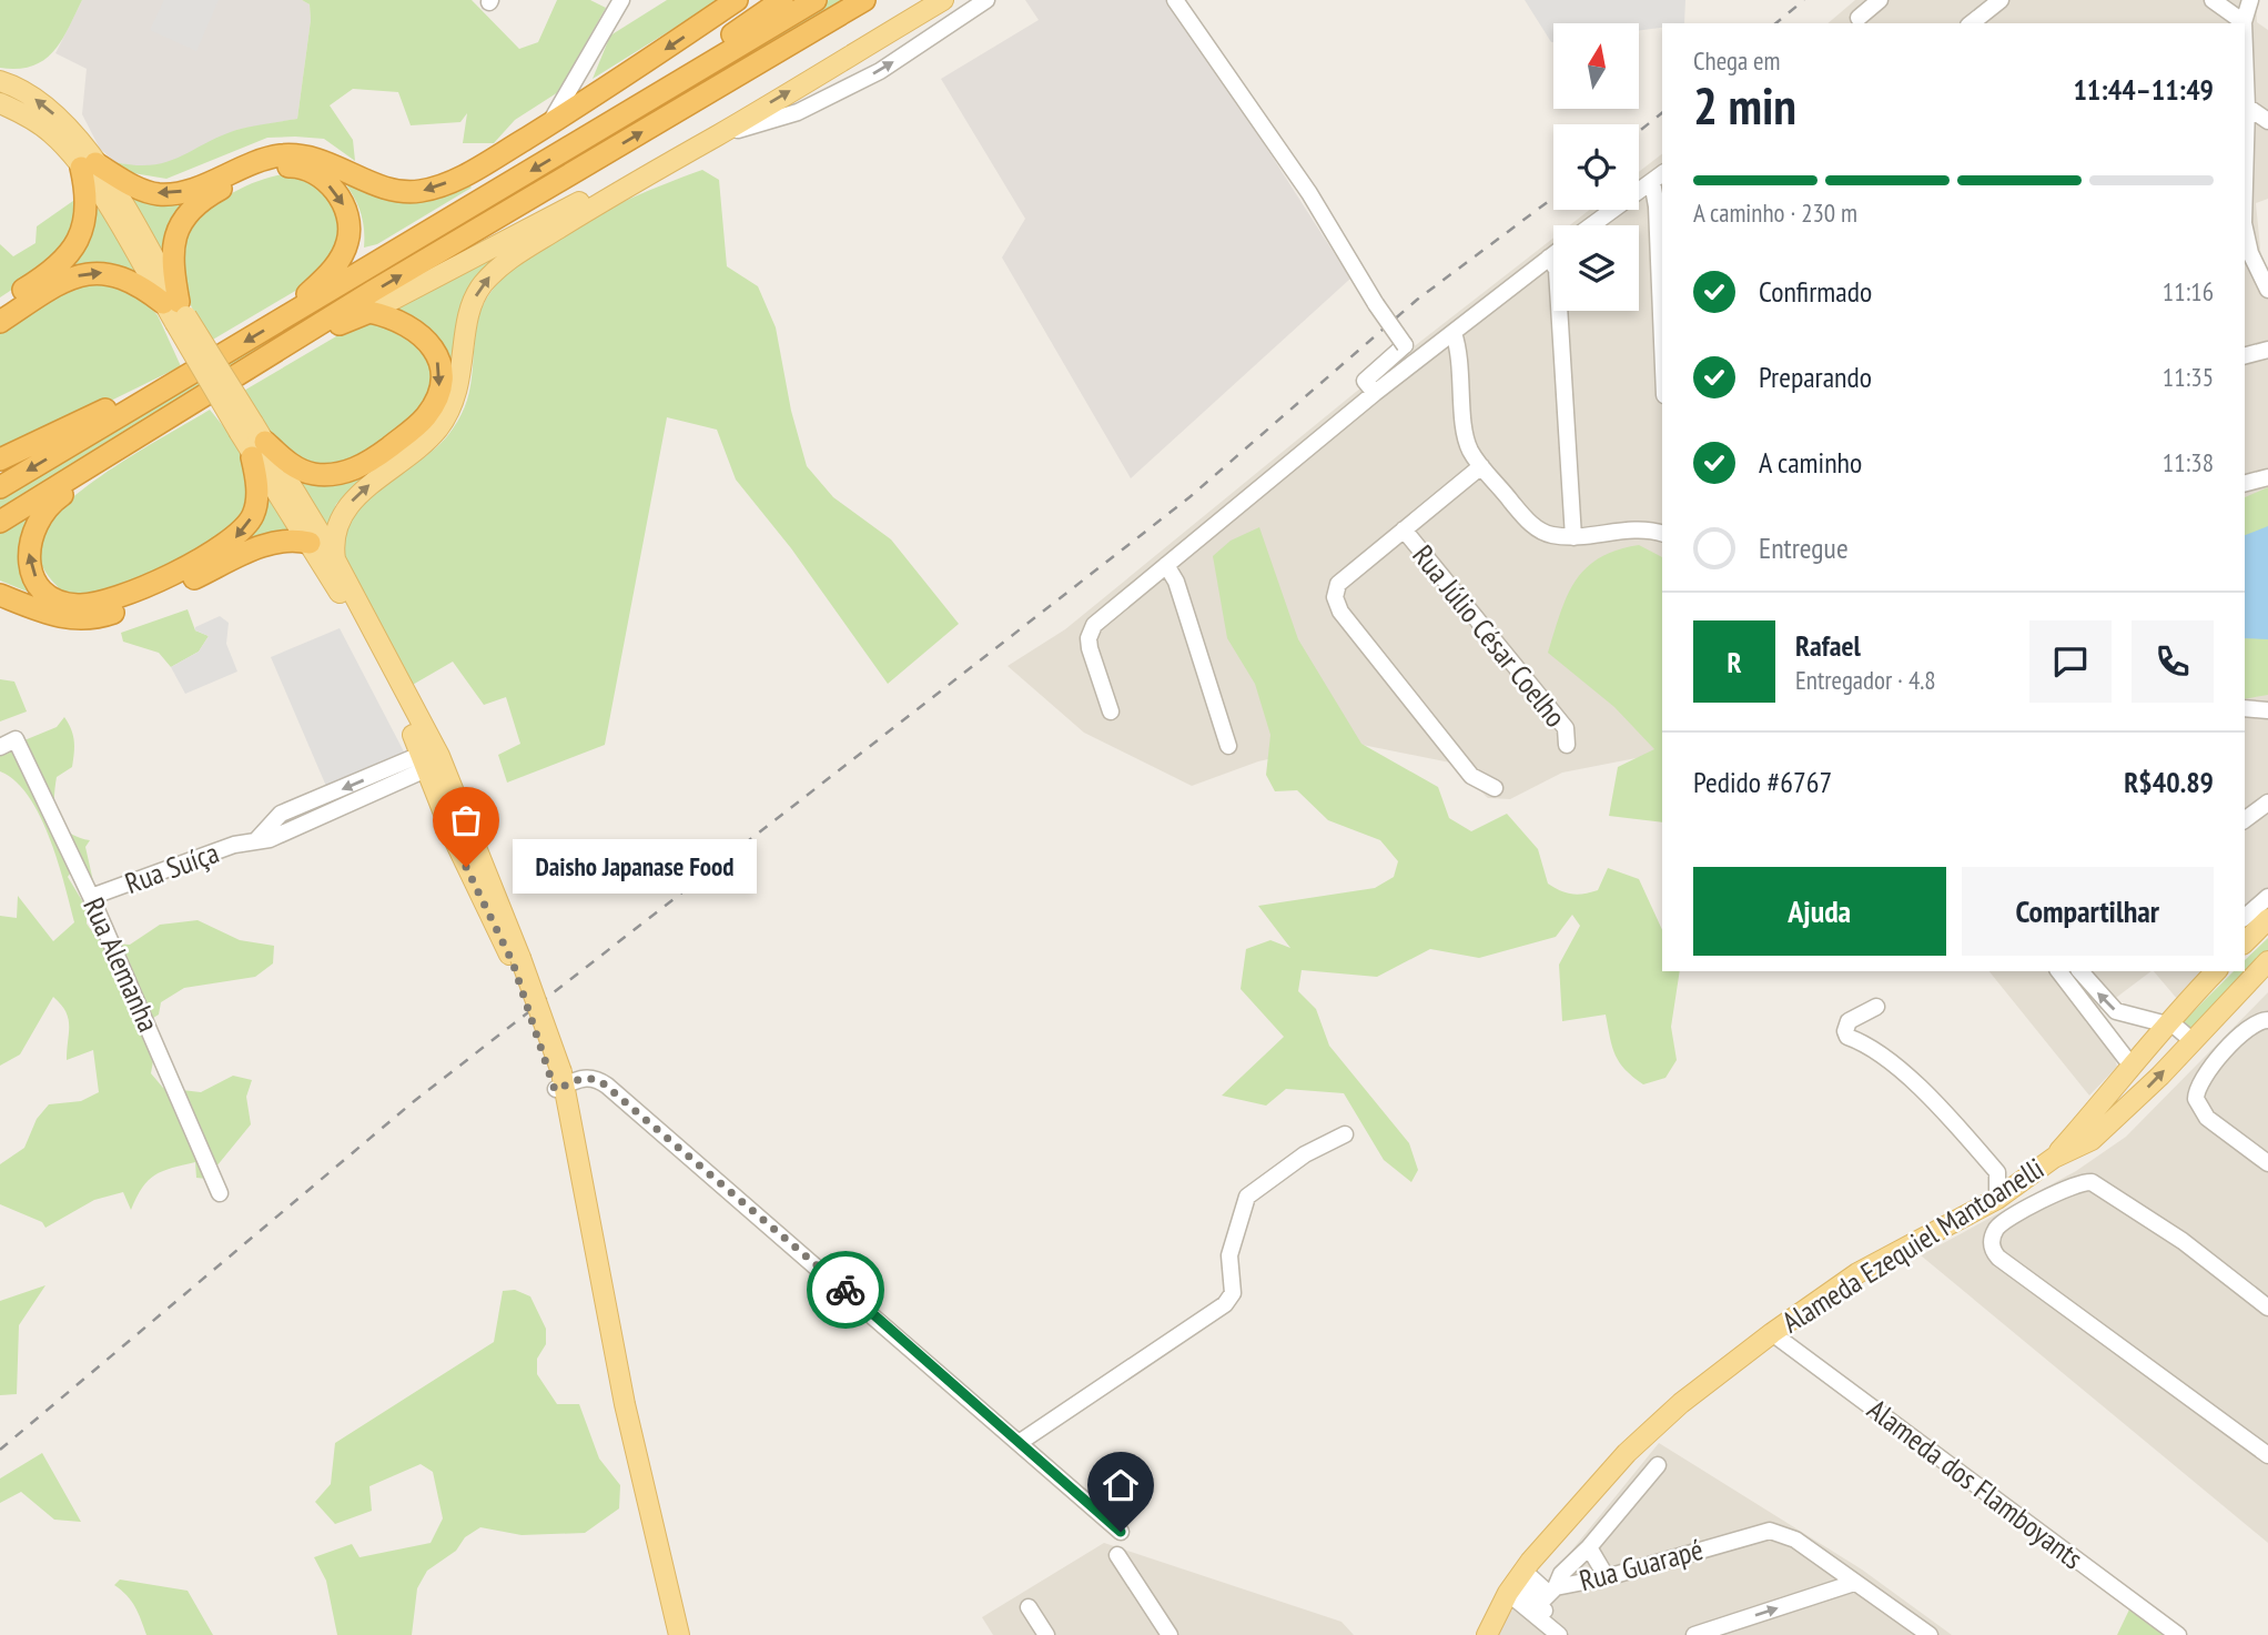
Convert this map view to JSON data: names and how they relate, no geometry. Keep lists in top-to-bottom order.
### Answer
{
  "streets": {
    "main road": ["Alameda Ezequiel Mantoanelli"],
    "street": [
      "Rua Júlio César Coelho",
      "Rua Suíça",
      "Rua Alemanha",
      "Alameda dos Flamboyants",
      "Rua Guarapé"
    ]
  },
  "crossings": [
    ["Rua Suíça", "Rua Alemanha"],
    ["Alameda Ezequiel Mantoanelli", "Alameda dos Flamboyants"]
  ],
  "places": ["Daisho Japanase Food"],
  "north": "top",
  "page": {
    "heading": ["2 min", "Chega em", "11:44–11:49"],
    "panel": [
      "Rafael",
      "Entregador · 4.8",
      "Pedido #6767",
      "R$40.89"
    ],
    "bar": "A caminho · 230 m",
    "list": [
      ["Confirmado", "11:16"],
      ["Preparando", "11:35"],
      ["A caminho", "11:38"],
      "Entregue"
    ],
    "round": "R",
    "bubble": "Daisho Japanase Food",
    "buttons": ["Ajuda", "Compartilhar"]
  }
}
